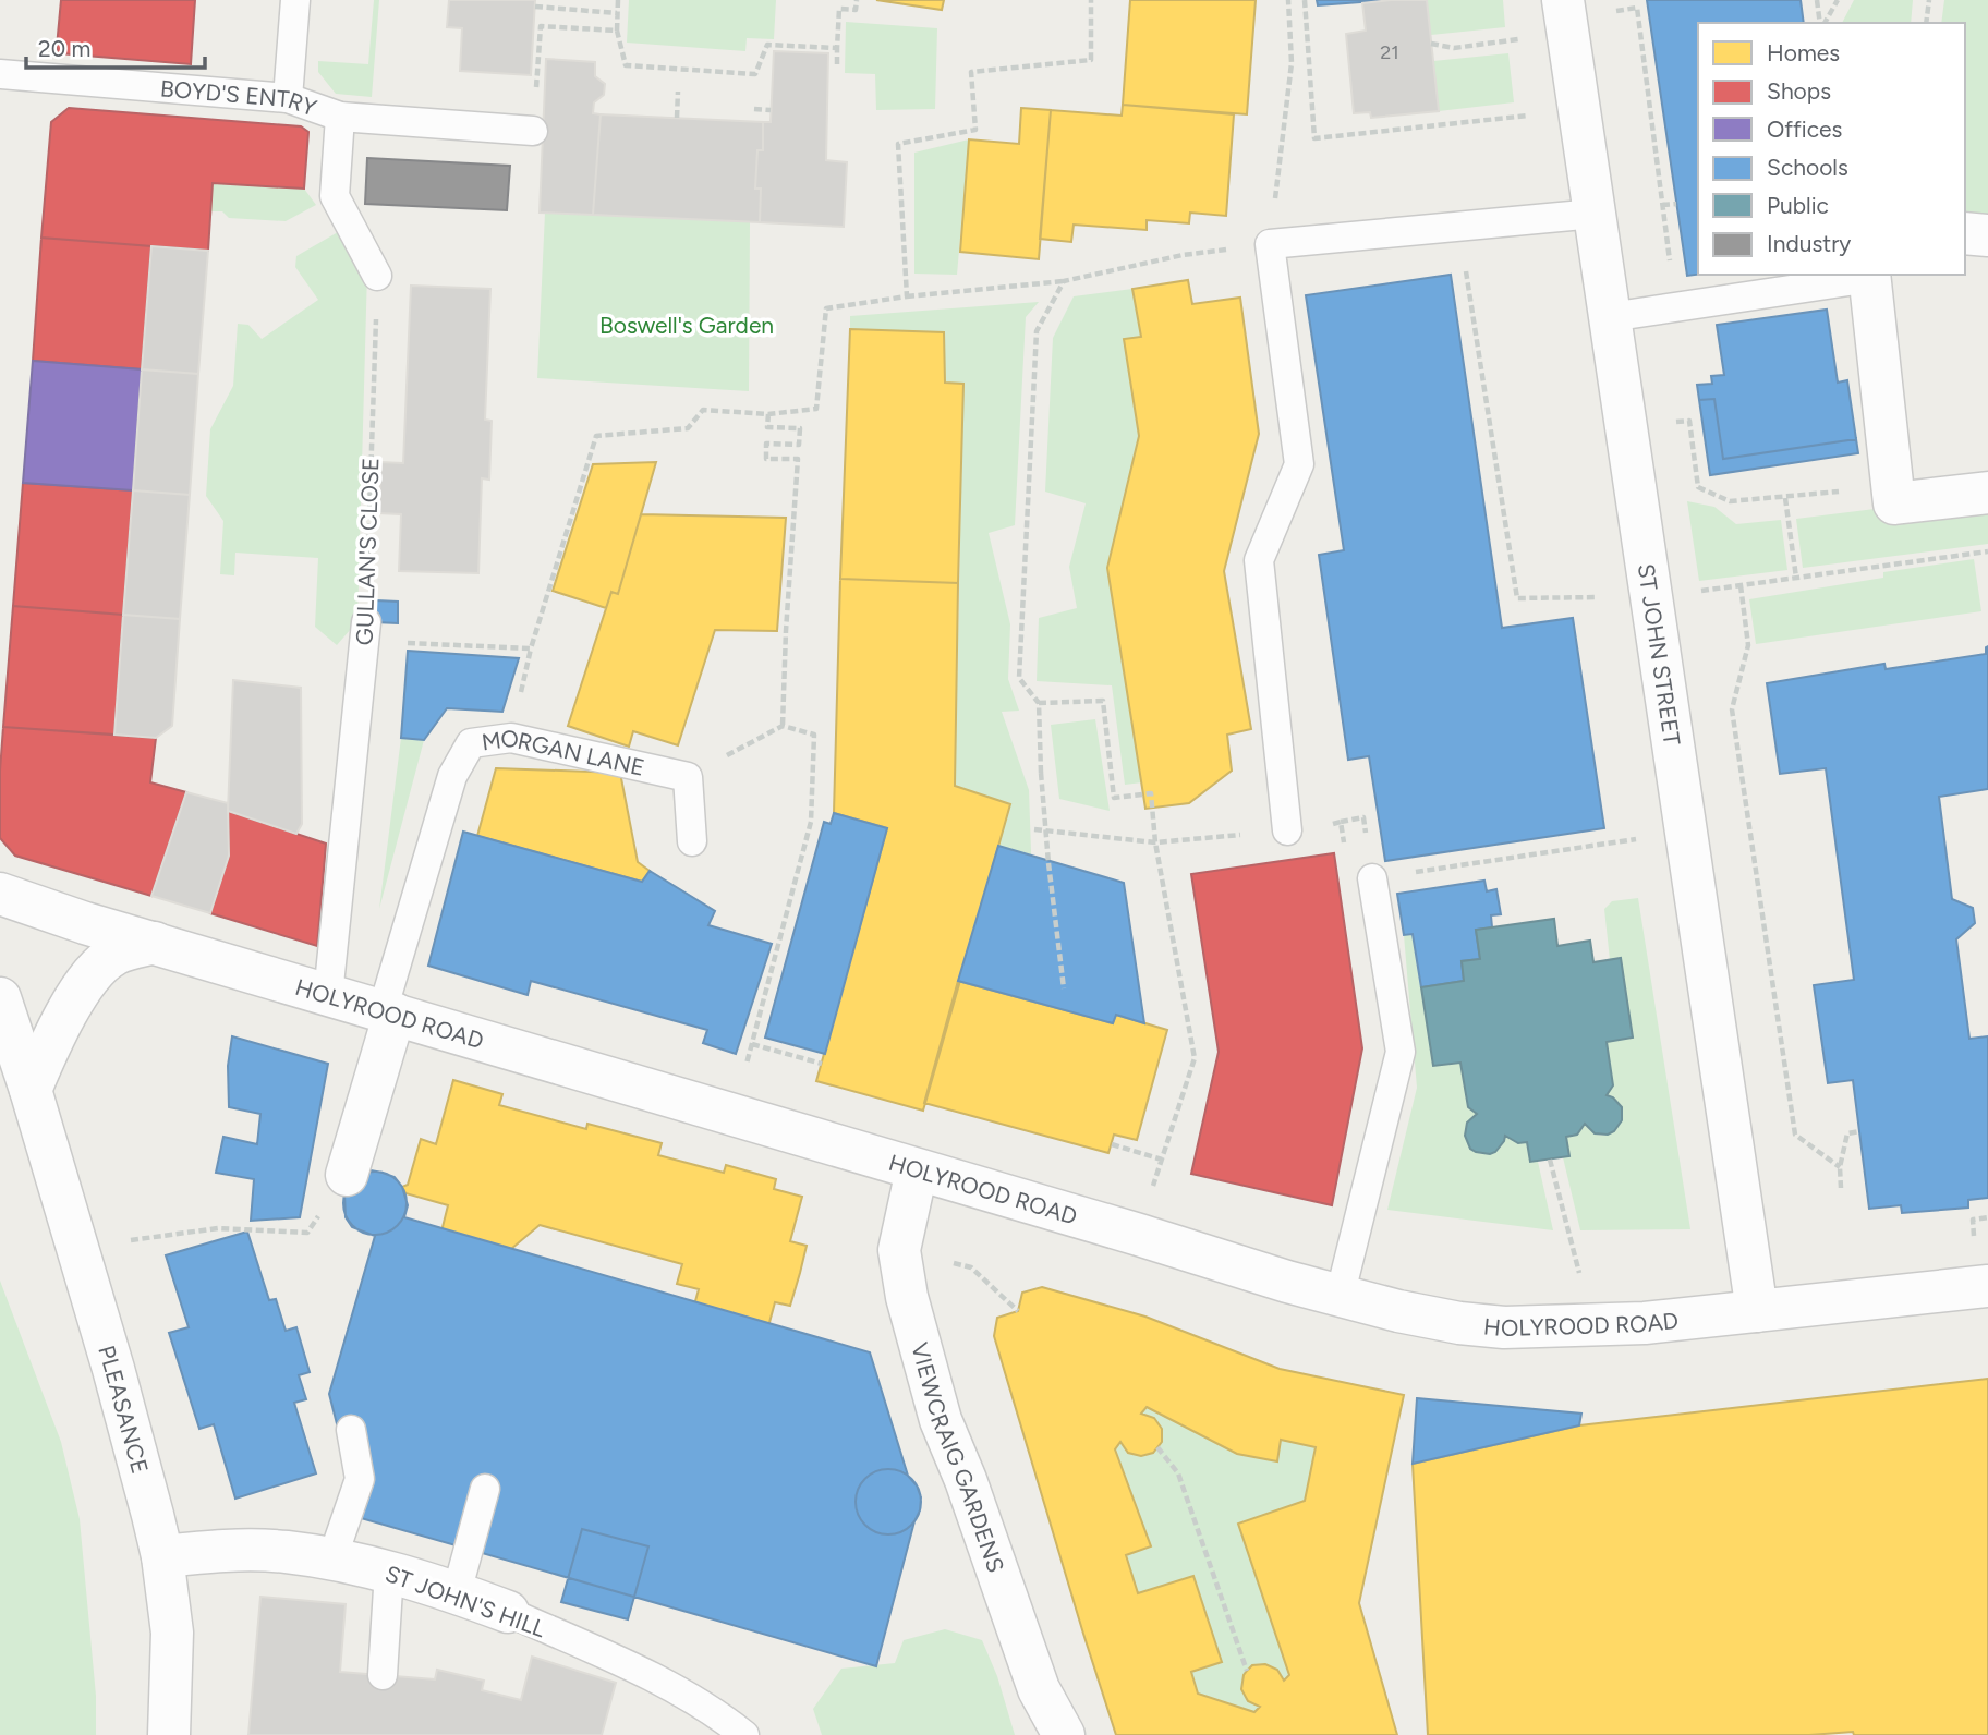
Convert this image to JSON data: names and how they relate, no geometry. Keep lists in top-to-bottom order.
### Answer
{
  "streets": {
    "street": [
      "ST JOHN STREET",
      "HOLYROOD ROAD",
      "PLEASANCE",
      "VIEWCRAIG GARDENS",
      "ST JOHN'S HILL"
    ],
    "lane": ["BOYD'S ENTRY", "GULLAN'S CLOSE", "MORGAN LANE"]
  },
  "crossings": [
    ["GULLAN'S CLOSE", "HOLYROOD ROAD"],
    ["ST JOHN STREET", "HOLYROOD ROAD"],
    ["MORGAN LANE", "HOLYROOD ROAD"],
    ["HOLYROOD ROAD", "VIEWCRAIG GARDENS"],
    ["PLEASANCE", "ST JOHN'S HILL"]
  ],
  "parks": ["Boswell's Garden"],
  "house_numbers": ["21"],
  "legend": [
    "Homes",
    "Shops",
    "Offices",
    "Schools",
    "Public",
    "Industry"
  ],
  "scale_bar": "20 m"
}
